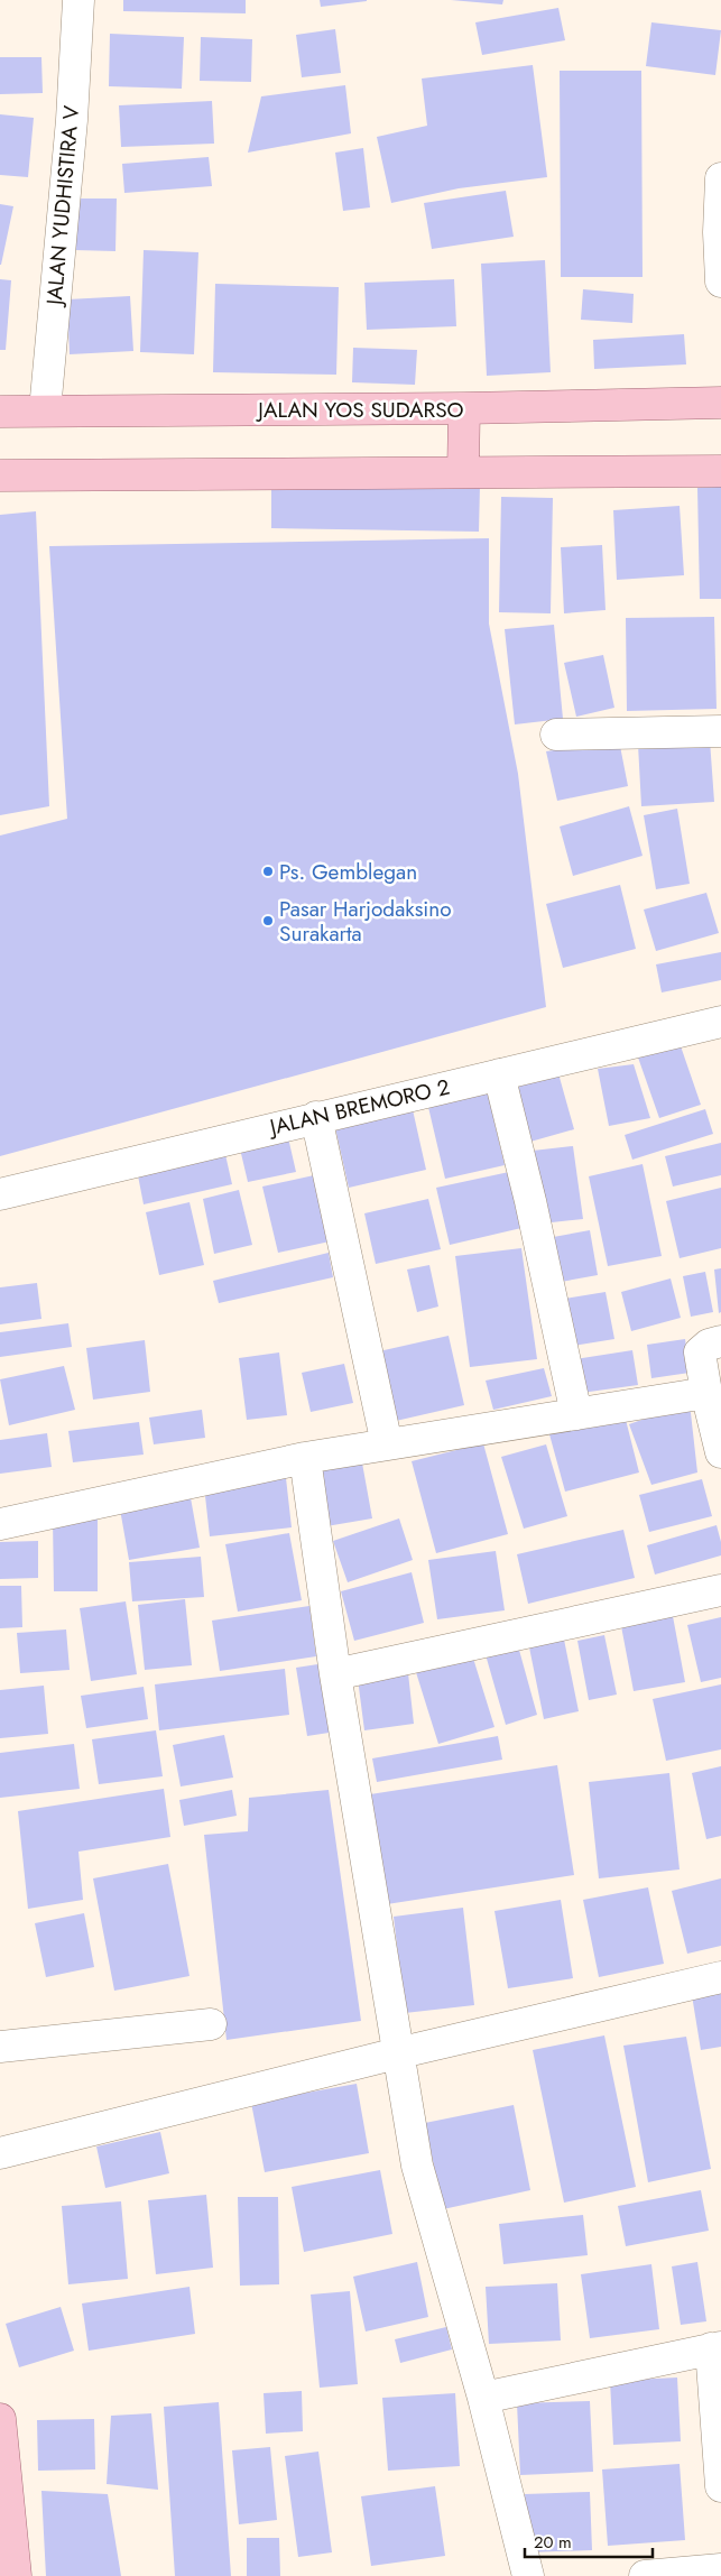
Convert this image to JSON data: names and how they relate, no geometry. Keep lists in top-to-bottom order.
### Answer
{
  "streets": {
    "main road": ["JALAN YOS SUDARSO"],
    "street": ["JALAN YUDHISTIRA V", "JALAN BREMORO 2"]
  },
  "crossings": [
    ["JALAN YUDHISTIRA V", "JALAN YOS SUDARSO"]
  ],
  "places": ["Ps. Gemblegan", "Pasar Harjodaksino Surakarta"],
  "scale_bar": "20 m"
}
